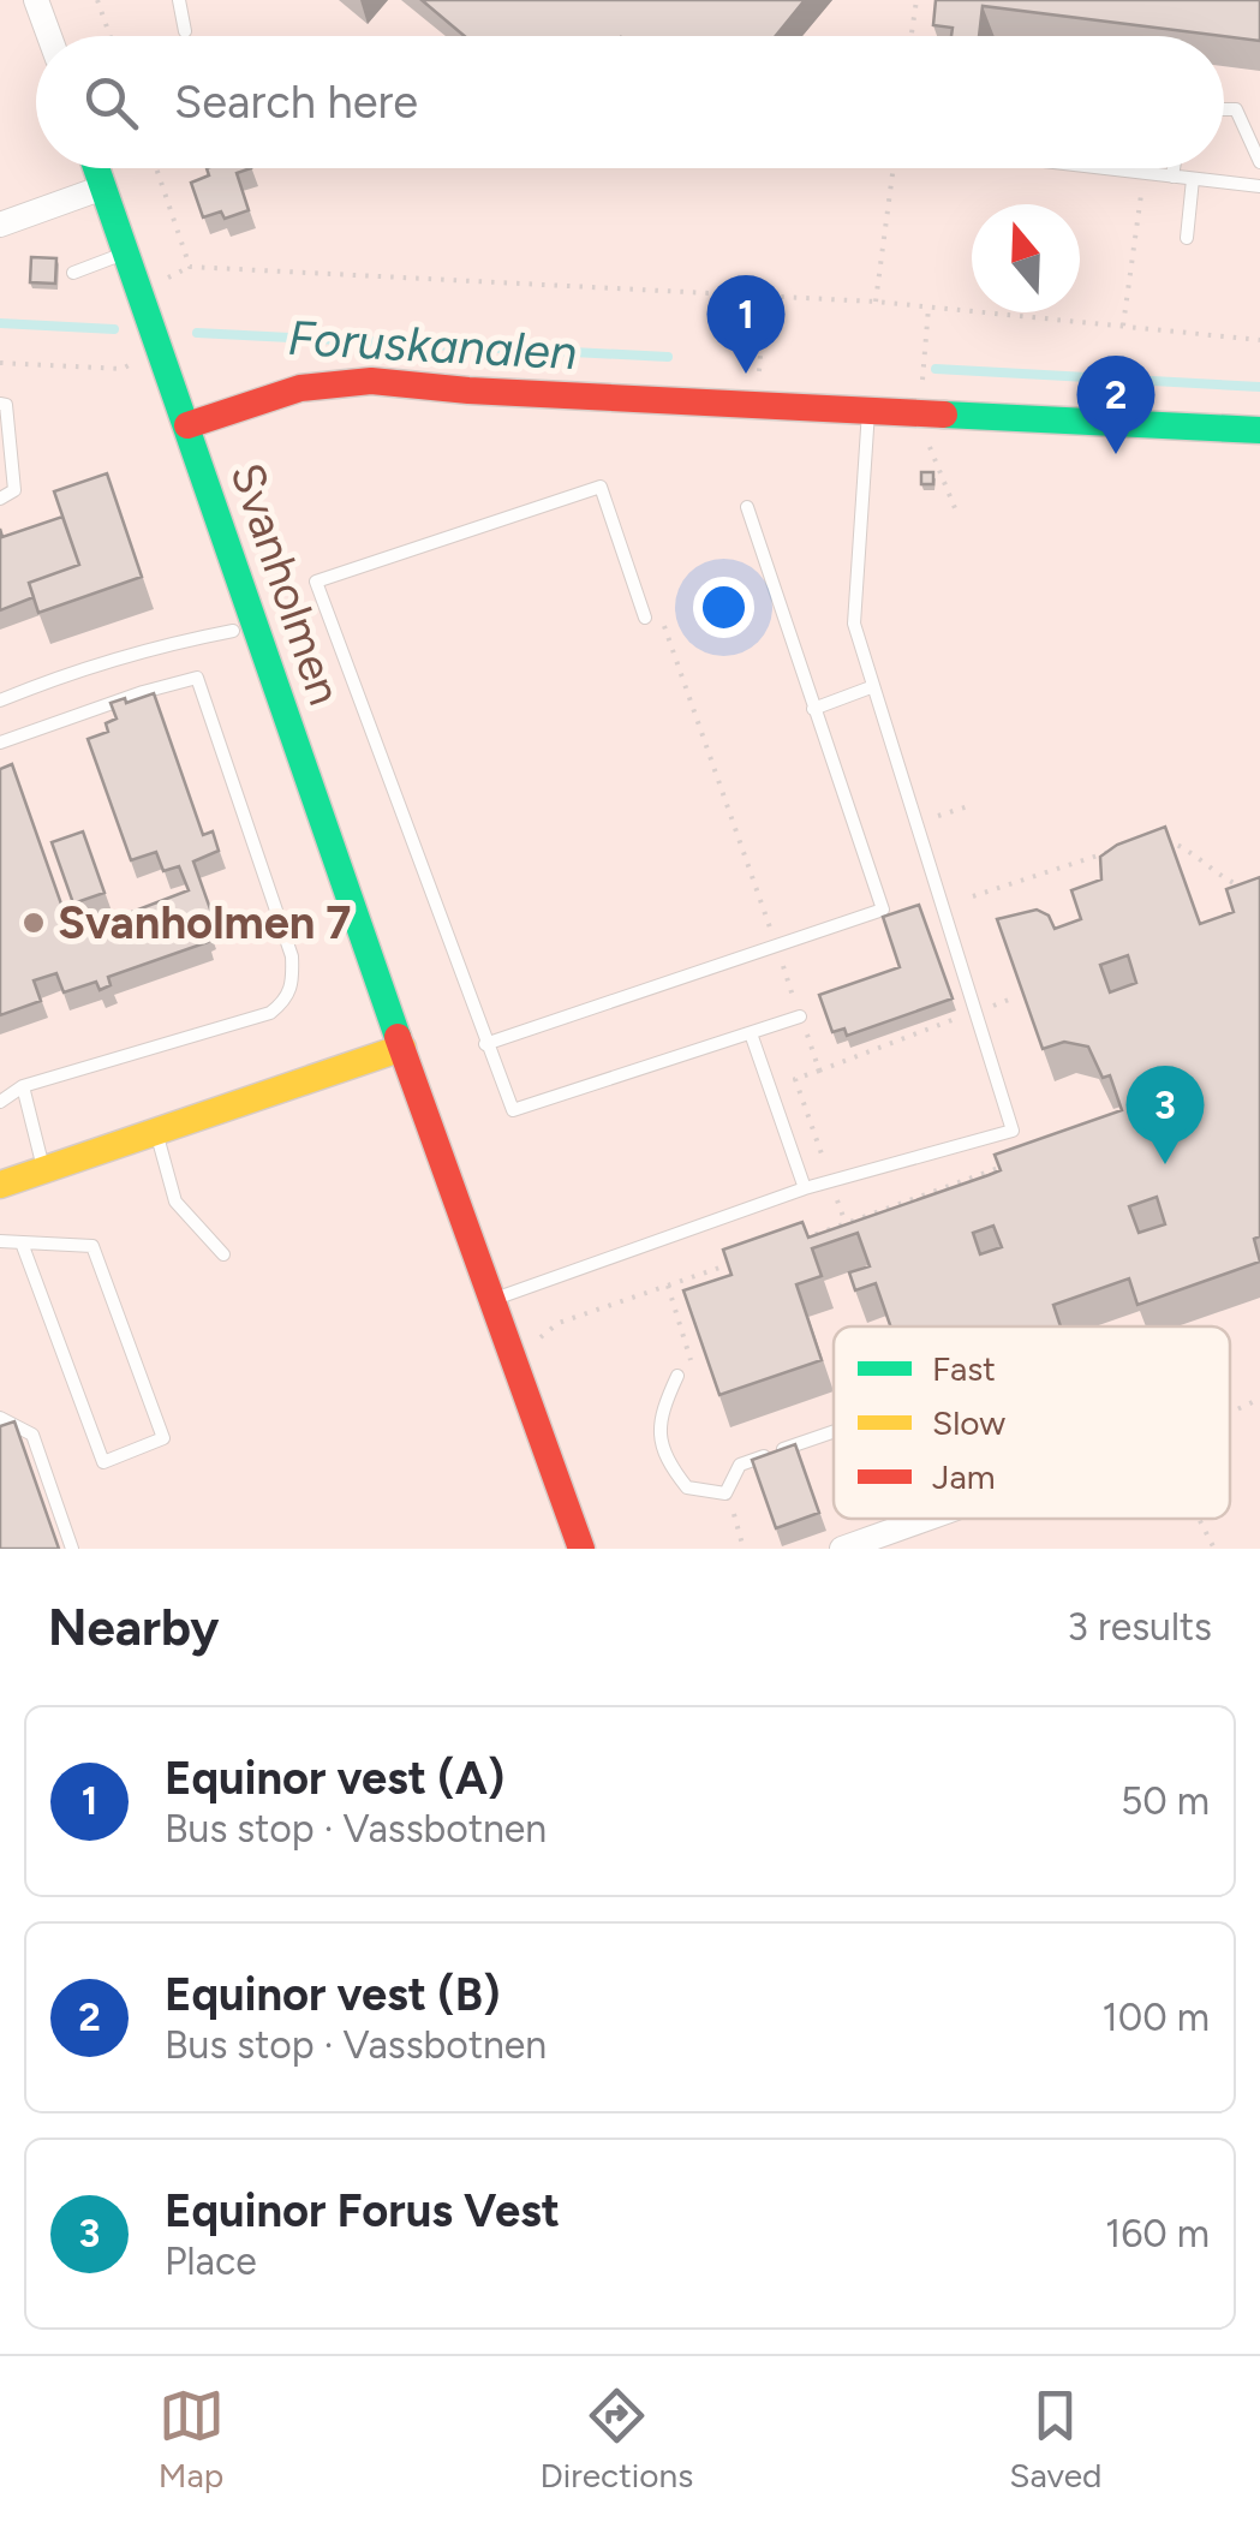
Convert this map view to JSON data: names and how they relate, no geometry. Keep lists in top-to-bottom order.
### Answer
{
  "streets": {
    "street": ["Svanholmen"]
  },
  "water": ["Foruskanalen"],
  "places": ["Svanholmen 7"],
  "legend": ["Fast", "Slow", "Jam"],
  "north": "top",
  "page": {
    "search": "Search here",
    "pins": ["1", "2", "3"],
    "heading": ["Nearby", "3 results"],
    "list": [
      {
        "mark": "1",
        "name": "Equinor vest (A)",
        "note": "Bus stop · Vassbotnen",
        "value": "50 m"
      },
      {
        "mark": "2",
        "name": "Equinor vest (B)",
        "note": "Bus stop · Vassbotnen",
        "value": "100 m"
      },
      {
        "mark": "3",
        "name": "Equinor Forus Vest",
        "note": "Place",
        "value": "160 m"
      }
    ],
    "nav": ["Map", "Directions", "Saved"]
  }
}
